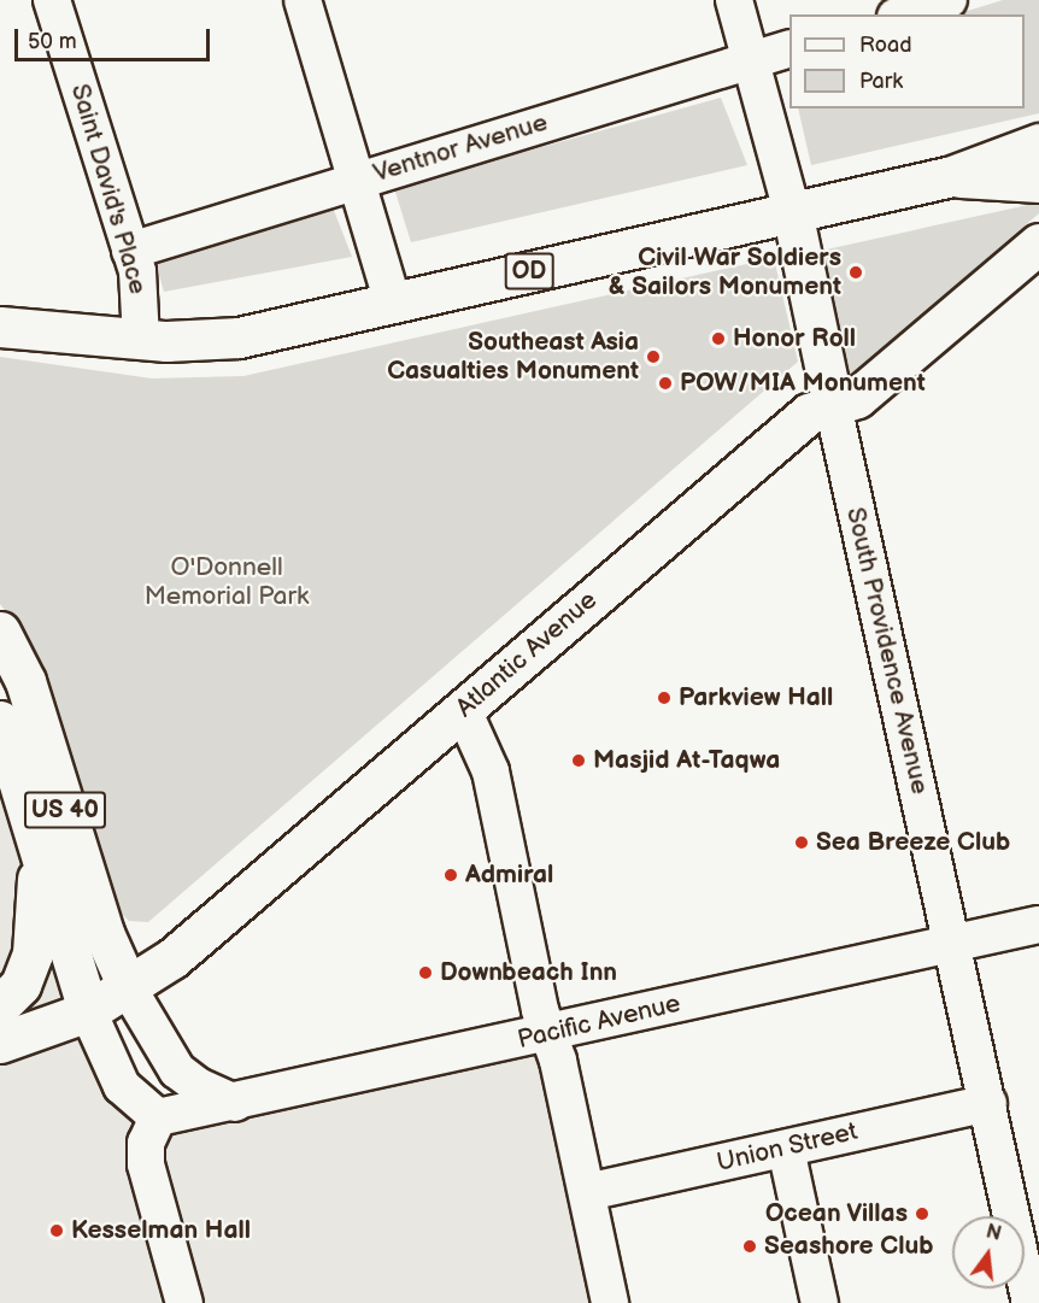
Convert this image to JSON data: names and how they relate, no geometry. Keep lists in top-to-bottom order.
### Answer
{
  "streets": {
    "main road": [
      "OD",
      "South Providence Avenue",
      "Atlantic Avenue",
      "US 40"
    ],
    "street": [
      "Ventnor Avenue",
      "Saint David's Place",
      "Pacific Avenue",
      "Union Street"
    ]
  },
  "crossings": [
    ["Ventnor Avenue", "Saint David's Place"],
    ["Saint David's Place", "OD"],
    ["OD", "South Providence Avenue"],
    ["South Providence Avenue", "Atlantic Avenue"],
    ["South Providence Avenue", "Pacific Avenue"],
    ["South Providence Avenue", "Union Street"],
    ["Atlantic Avenue", "US 40"]
  ],
  "parks": ["O'Donnell Memorial Park"],
  "places": [
    "Civil War Soldiers & Sailors Monument",
    "Honor Roll",
    "Southeast Asia Casualties Monument",
    "POW/MIA Monument",
    "Parkview Hall",
    "Masjid At-Taqwa",
    "Sea Breeze Club",
    "Admiral",
    "Downbeach Inn",
    "Ocean Villas",
    "Kesselman Hall",
    "Seashore Club"
  ],
  "legend": ["Road", "Park"],
  "scale_bar": "50 m",
  "north": "top"
}
